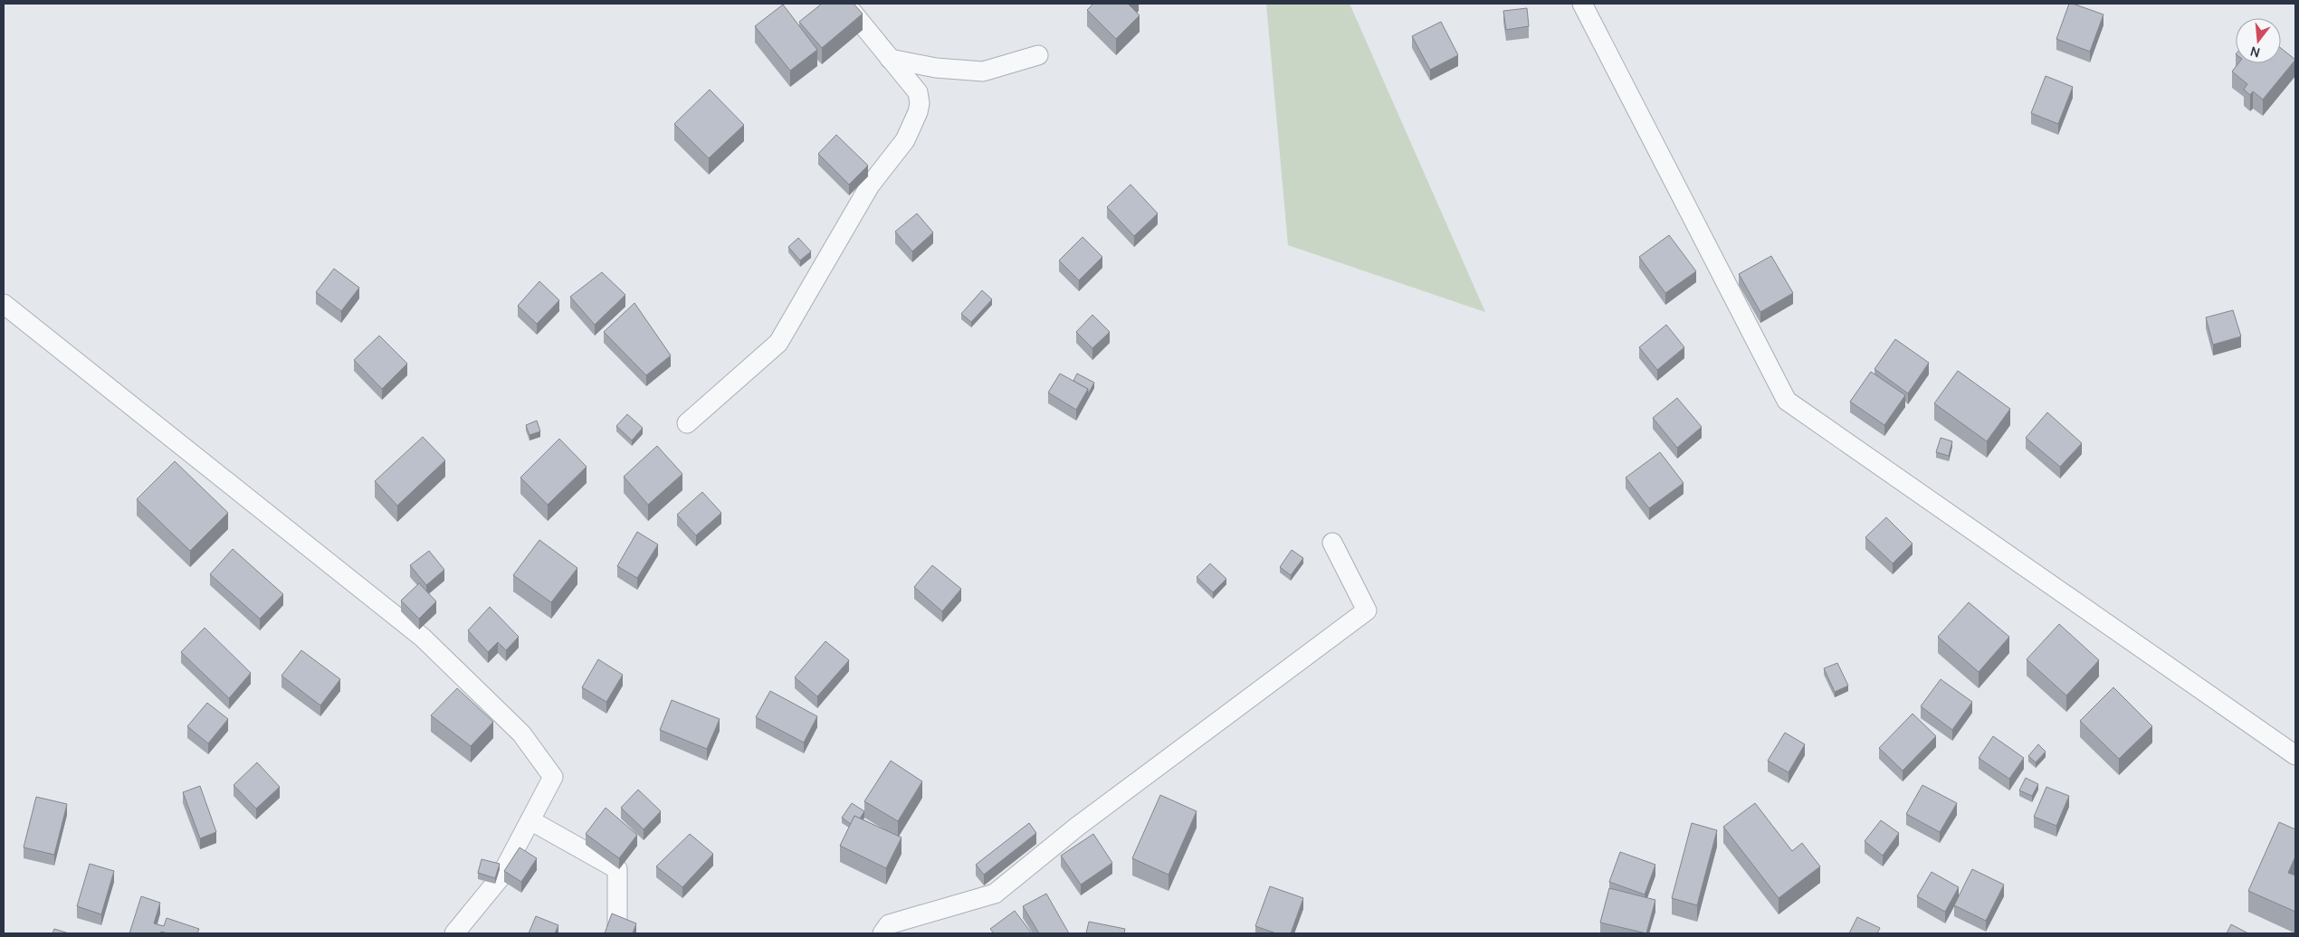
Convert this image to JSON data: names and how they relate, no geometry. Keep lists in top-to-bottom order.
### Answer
{
  "north": "bottom"
}
